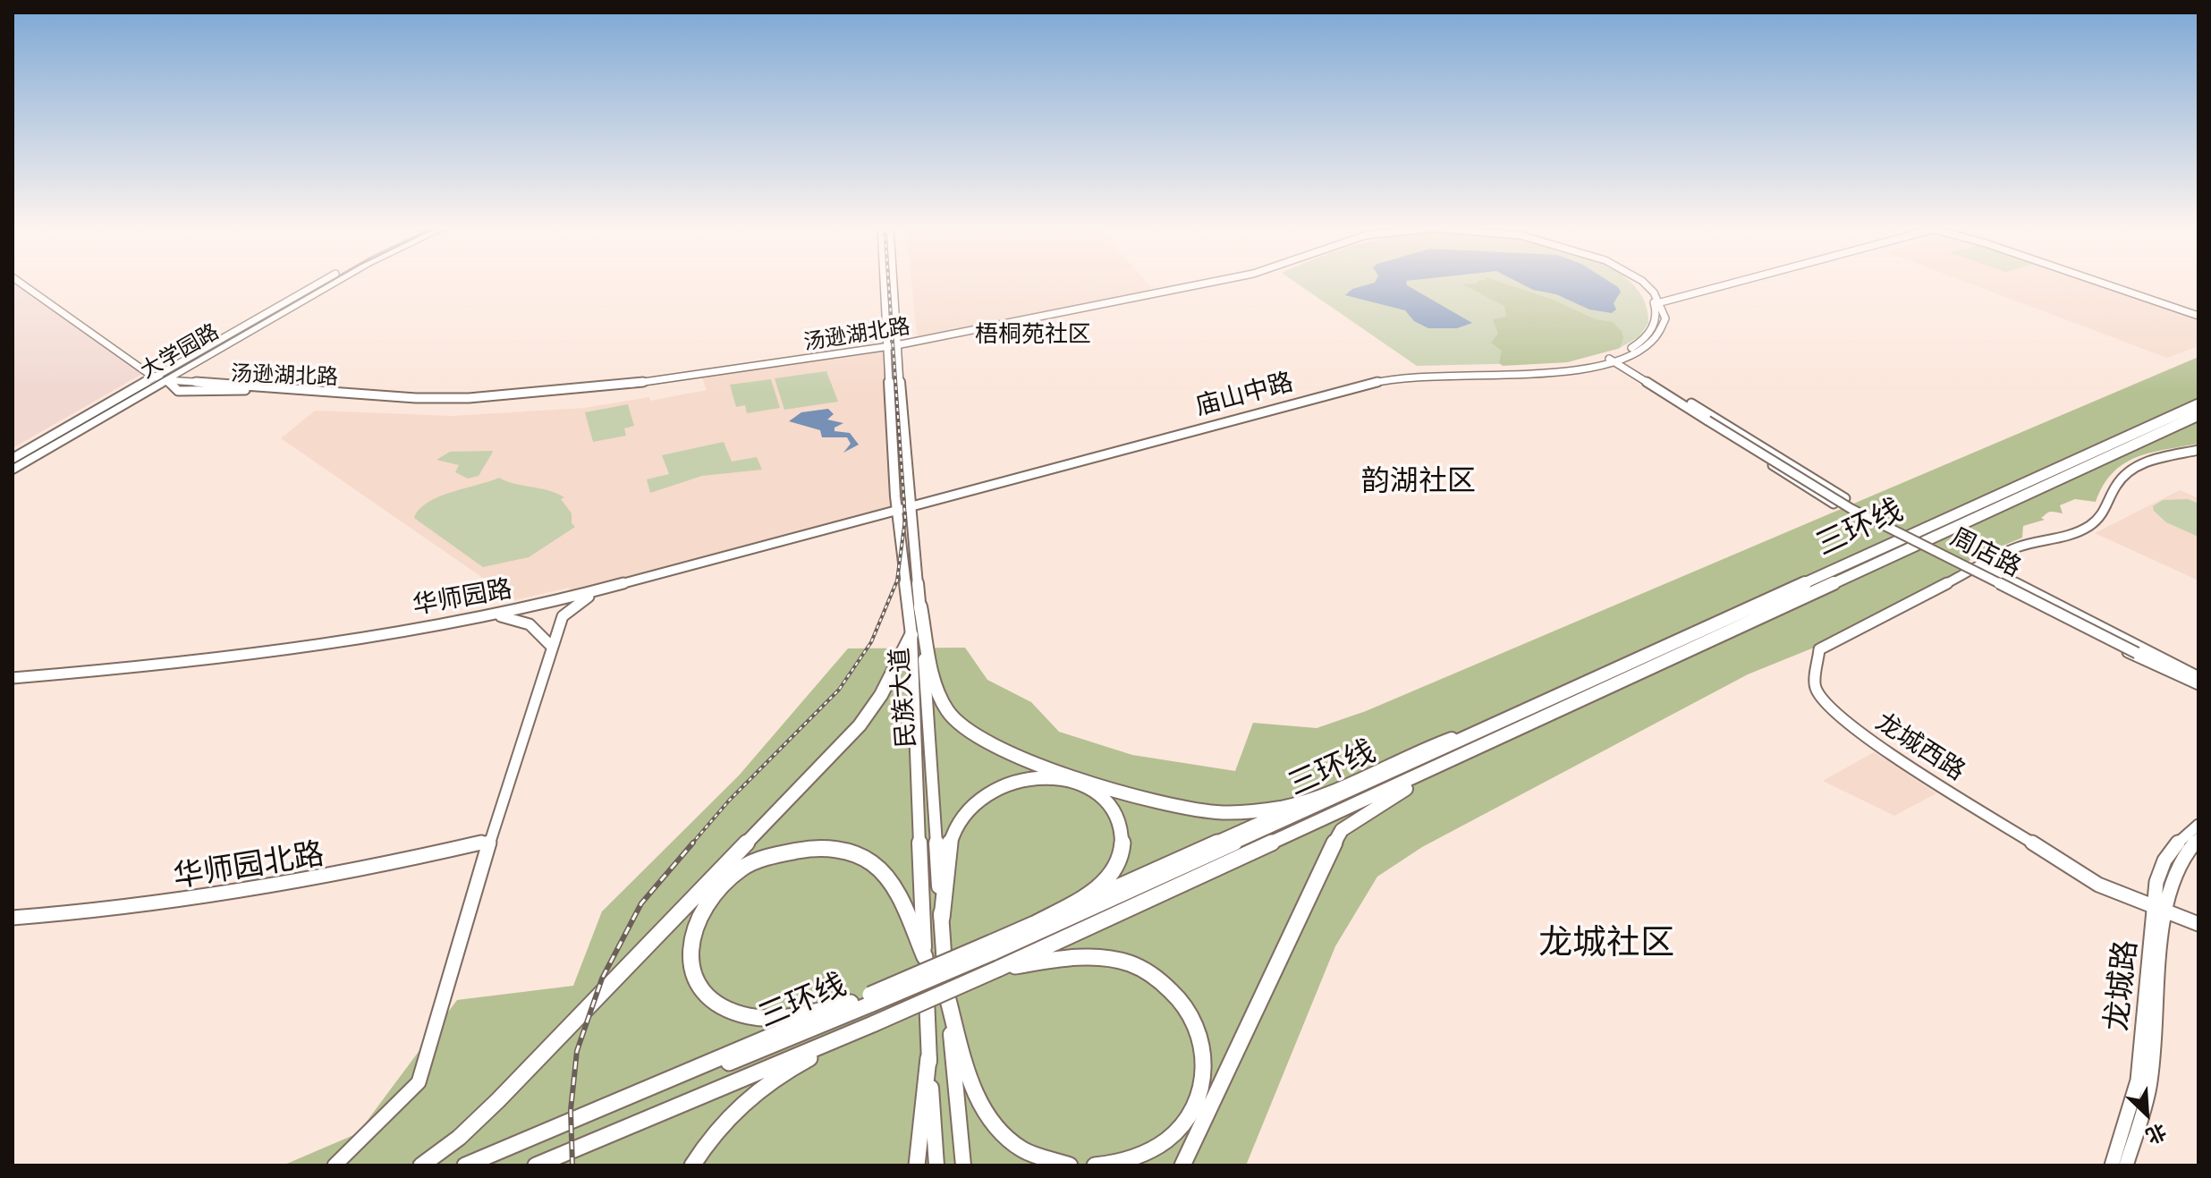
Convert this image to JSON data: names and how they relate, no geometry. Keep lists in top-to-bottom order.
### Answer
{
  "streets": {
    "highway": ["三环线"],
    "main road": ["大学园路", "民族大道"],
    "street": [
      "汤逊湖北路",
      "庙山中路",
      "周店路",
      "华师园路",
      "龙城西路",
      "华师园北路",
      "龙城路"
    ]
  },
  "crossings": [
    ["汤逊湖北路", "大学园路"],
    ["汤逊湖北路", "民族大道"],
    ["庙山中路", "周店路"],
    ["庙山中路", "华师园路"],
    ["庙山中路", "民族大道"],
    ["华师园路", "民族大道"],
    ["龙城西路", "龙城路"]
  ],
  "districts": ["梧桐苑社区", "韵湖社区", "龙城社区"],
  "north": "bottom right"
}
